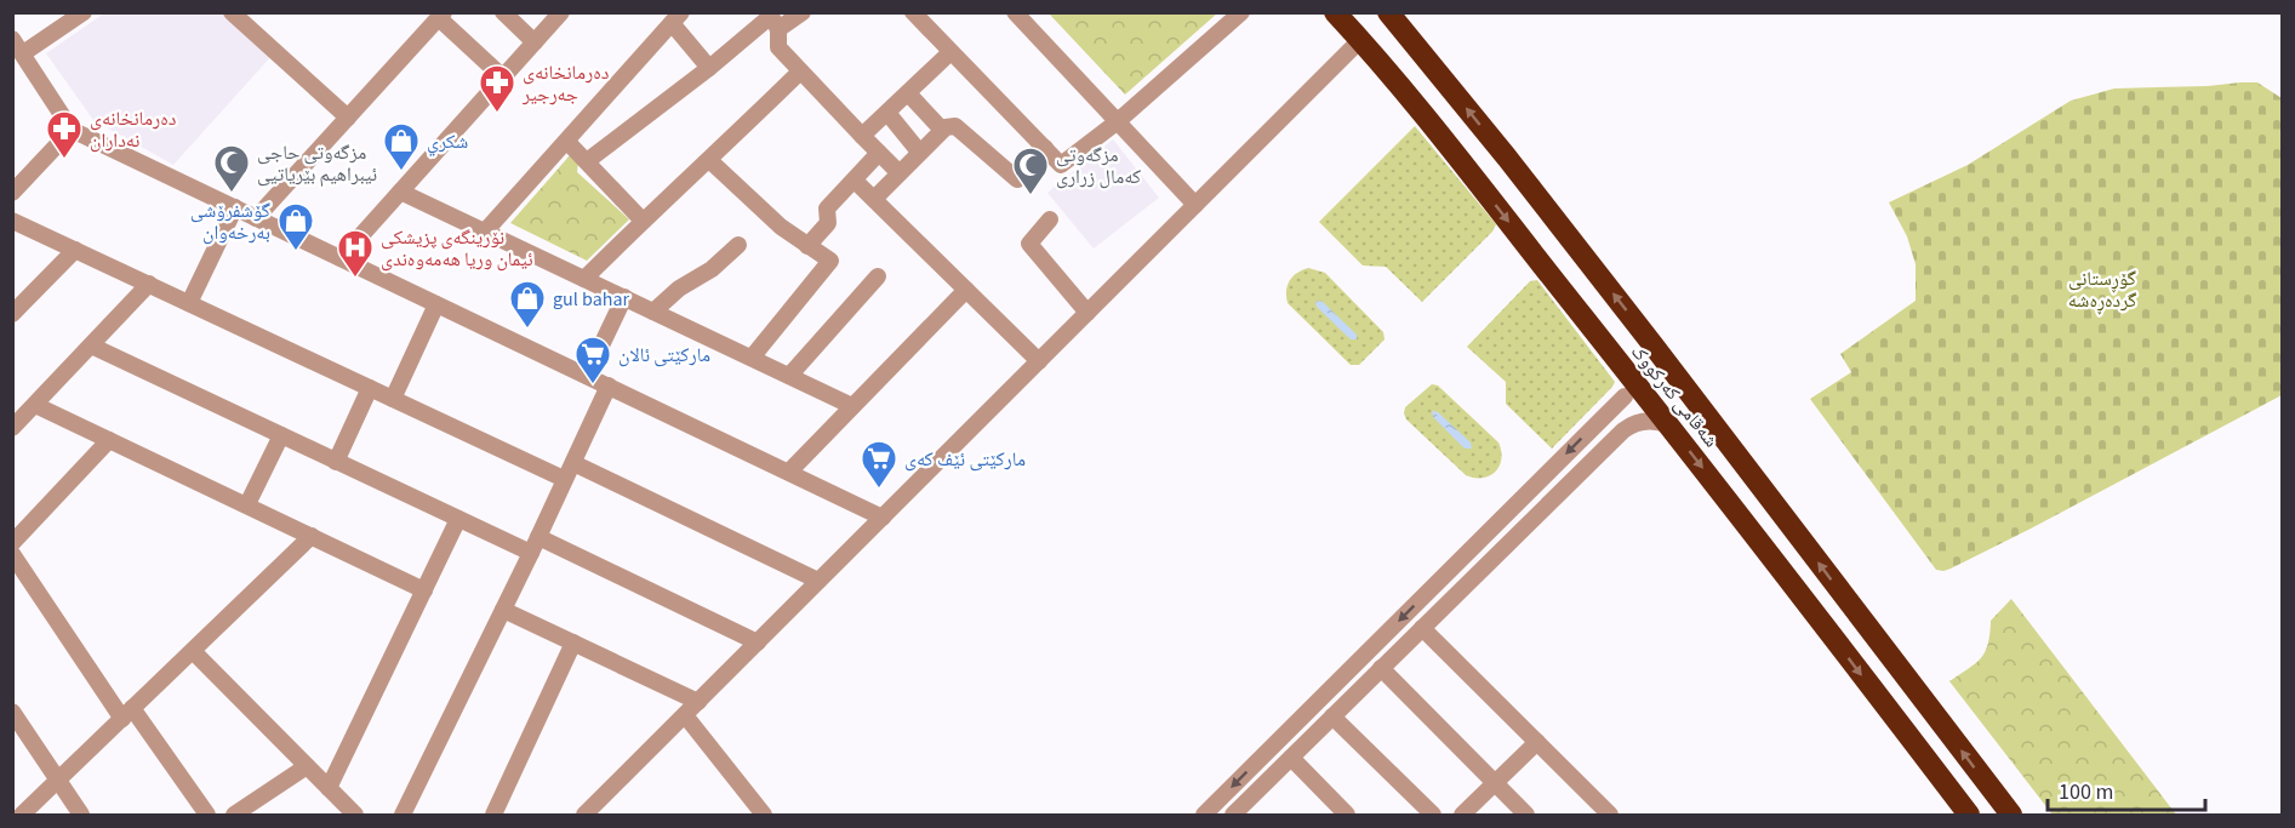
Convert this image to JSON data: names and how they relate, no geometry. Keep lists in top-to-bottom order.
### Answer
{
  "streets": {
    "highway": ["شەقامی کەرکووک"]
  },
  "parks": ["گۆڕستانی گردەڕەشە"],
  "places": {
    "pharmacy": ["دەرمانخانەی جەرجیر", "دەرمانخانەی نەداران"],
    "shop": ["شكري", "گۆشفرۆشی بەرخەوان", "gul bahar"],
    "mosque": ["مزگەوتی حاجی ئیبراهیم بێریاتیی", "مزگەوتی کەمال زراری"],
    "hospital": ["نۆرینگەی پزیشکی ئیمان وریا هەمەوەندی"],
    "supermarket": ["مارکێتی ئالان", "مارکێتی ئێف کەی"]
  },
  "scale_bar": "100 m"
}
